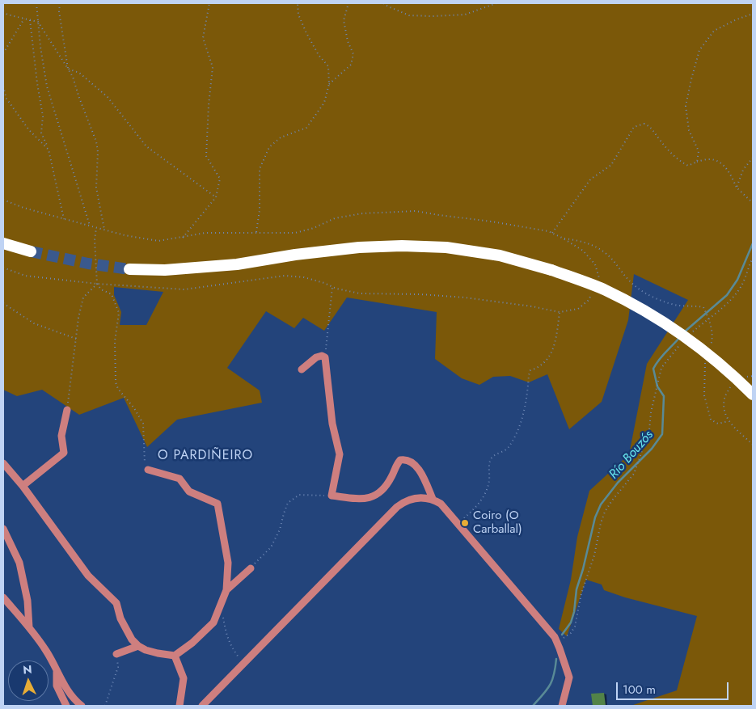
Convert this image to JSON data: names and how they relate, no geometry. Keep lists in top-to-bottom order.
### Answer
{
  "districts": ["O PARDIÑEIRO"],
  "water": ["Río Bouzós"],
  "places": ["Coiro (O Carballal)"],
  "scale_bar": "100 m",
  "north": "top"
}
